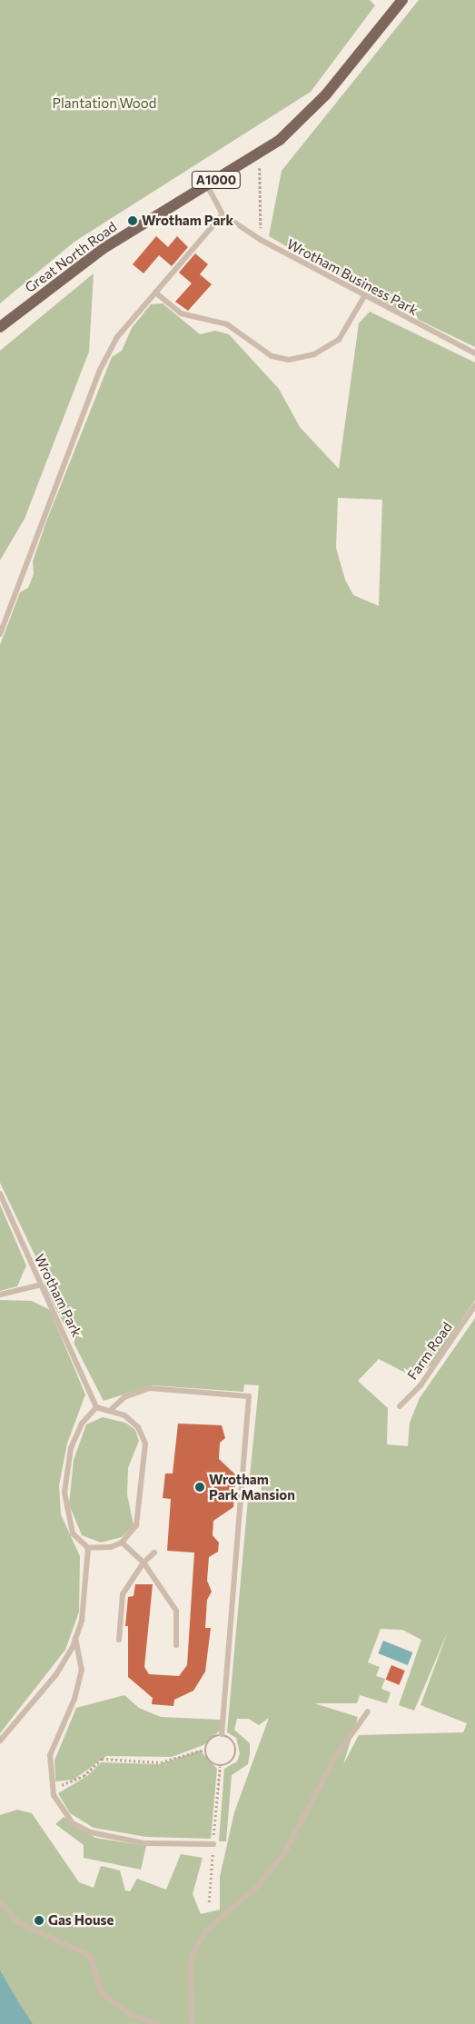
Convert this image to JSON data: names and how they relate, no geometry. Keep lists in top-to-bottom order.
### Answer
{
  "streets": {
    "main road": ["A1000", "Great North Road"],
    "lane": ["Wrotham Business Park", "Wrotham Park", "Farm Road"]
  },
  "parks": ["Plantation Wood"],
  "places": ["Wrotham Park", "Wrotham Park Mansion", "Gas House"]
}
